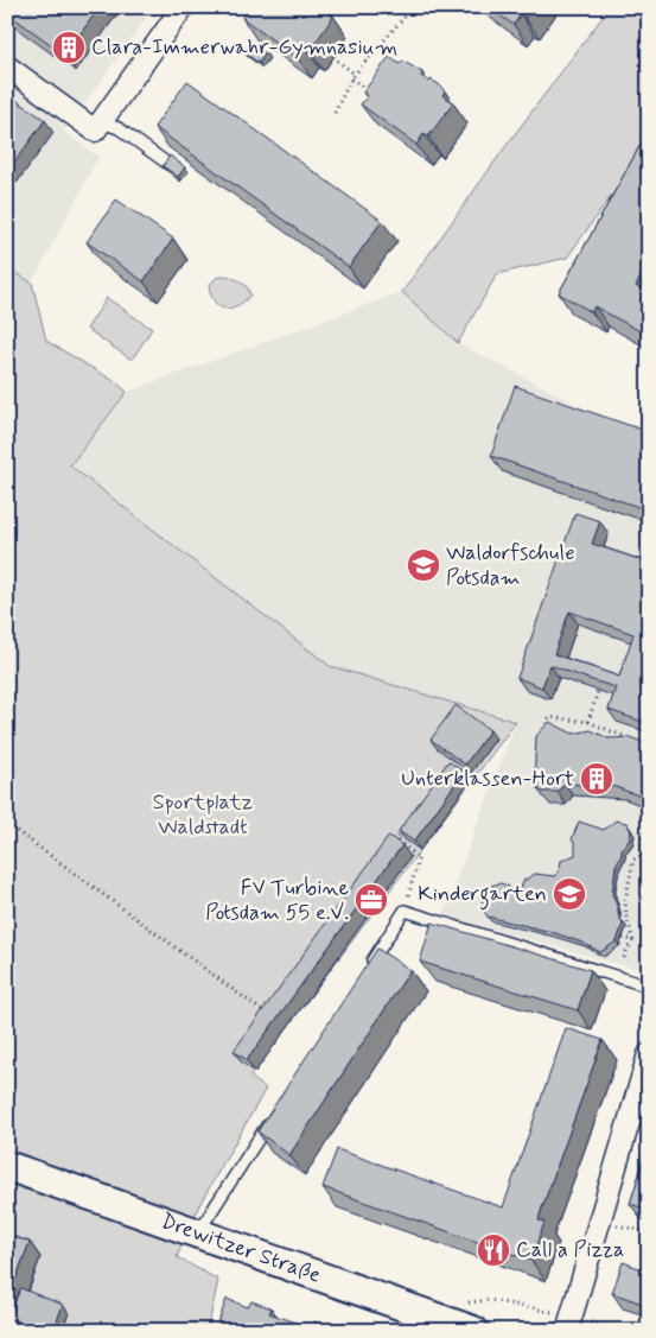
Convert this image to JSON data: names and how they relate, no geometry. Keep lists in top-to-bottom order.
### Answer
{
  "streets": {
    "street": ["Drewitzer Straße"]
  },
  "parks": ["Sportplatz Waldstadt"],
  "places": {
    "building": ["Clara-Immerwahr-Gymnasium", "Unterklassen-Hort"],
    "school or university": ["Waldorfschule Potsdam", "Kindergarten"],
    "office": ["FV Turbine Potsdam 55 e.V."],
    "restaurant": ["Call a Pizza"]
  }
}
